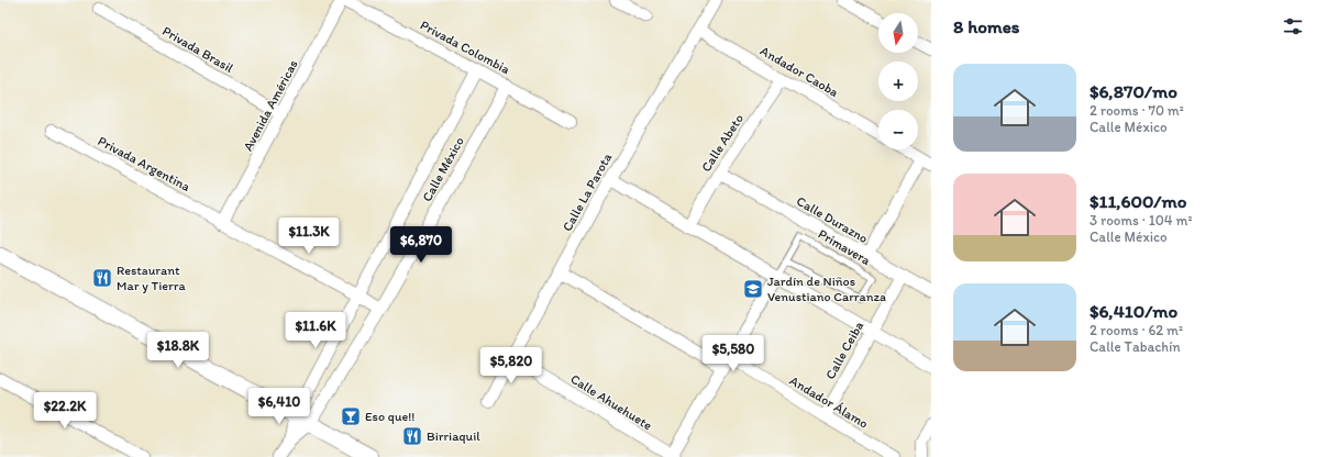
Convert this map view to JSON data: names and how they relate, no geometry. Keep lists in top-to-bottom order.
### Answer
{
  "streets": {
    "street": [
      "Privada Colombia",
      "Privada Brasil",
      "Andador Caoba",
      "Avenida Américas",
      "Calle Abeto",
      "Privada Argentina",
      "Calle México",
      "Calle La Parota",
      "Calle Durazno",
      "Calle Ceiba",
      "Calle Ahuehuete",
      "Andador Álamo"
    ],
    "lane": ["Primavera"]
  },
  "crossings": [
    ["Privada Colombia", "Avenida Américas"],
    ["Privada Colombia", "Calle México"],
    ["Privada Brasil", "Avenida Américas"],
    ["Andador Caoba", "Calle Abeto"],
    ["Andador Caoba", "Calle La Parota"],
    ["Avenida Américas", "Privada Argentina"],
    ["Calle Abeto", "Calle Durazno"],
    ["Privada Argentina", "Calle México"],
    ["Calle La Parota", "Calle Ahuehuete"],
    ["Calle La Parota", "Andador Álamo"],
    ["Calle Durazno", "Calle Ceiba"],
    ["Calle Ceiba", "Andador Álamo"]
  ],
  "places": {
    "restaurant": ["Restaurant Mar y Tierra", "Birriaquil"],
    "school or university": ["Jardín de Niños Venustiano Carranza"],
    "bar": ["Eso que!!"]
  },
  "north": "bottom",
  "page": {
    "heading": "8 homes",
    "map_buttons": ["+", "−"],
    "list": [
      {
        "name": "$6,870/mo",
        "note": "2 rooms · 70 m² · Calle México"
      },
      {
        "name": "$11,600/mo",
        "note": "3 rooms · 104 m² · Calle México"
      },
      {
        "name": "$6,410/mo",
        "note": "2 rooms · 62 m² · Calle Tabachín"
      }
    ],
    "price": [
      "$11.3K",
      "$6,870",
      "$11.6K",
      "$18.8K",
      "$5,580",
      "$5,820",
      "$6,410",
      "$22.2K"
    ]
  }
}
